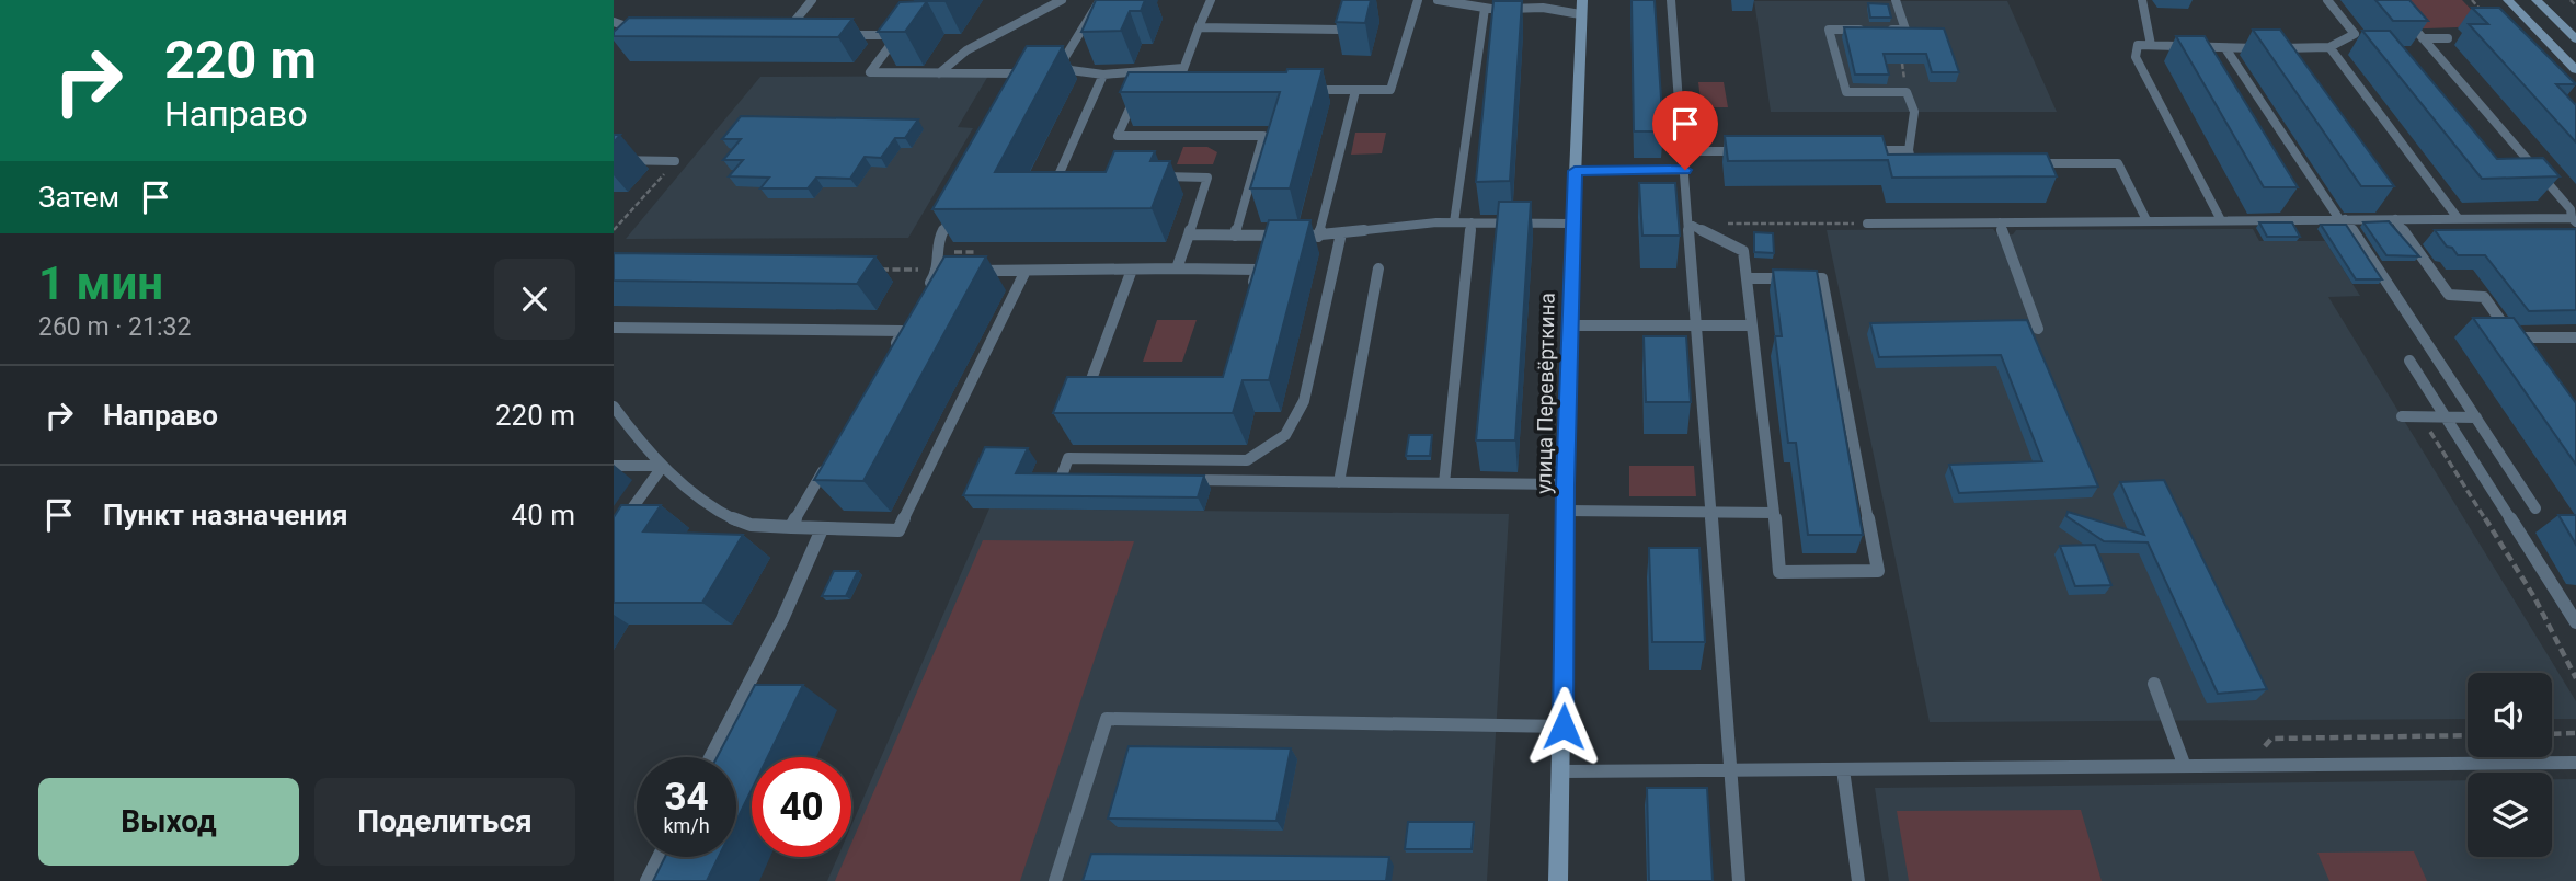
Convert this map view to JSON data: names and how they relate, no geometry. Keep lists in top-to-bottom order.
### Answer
{
  "streets": {
    "street": ["улица Перевёрткина"]
  },
  "page": {
    "turn": ["220 m", "Направо"],
    "then": "Затем",
    "heading": ["1 мин", "260 m · 21:32"],
    "list": [
      {
        "name": "Направо",
        "value": "220 m"
      },
      {
        "name": "Пункт назначения",
        "value": "40 m"
      }
    ],
    "speed": "34 km/h",
    "limit": "40",
    "buttons": ["Выход", "Поделиться"]
  }
}
